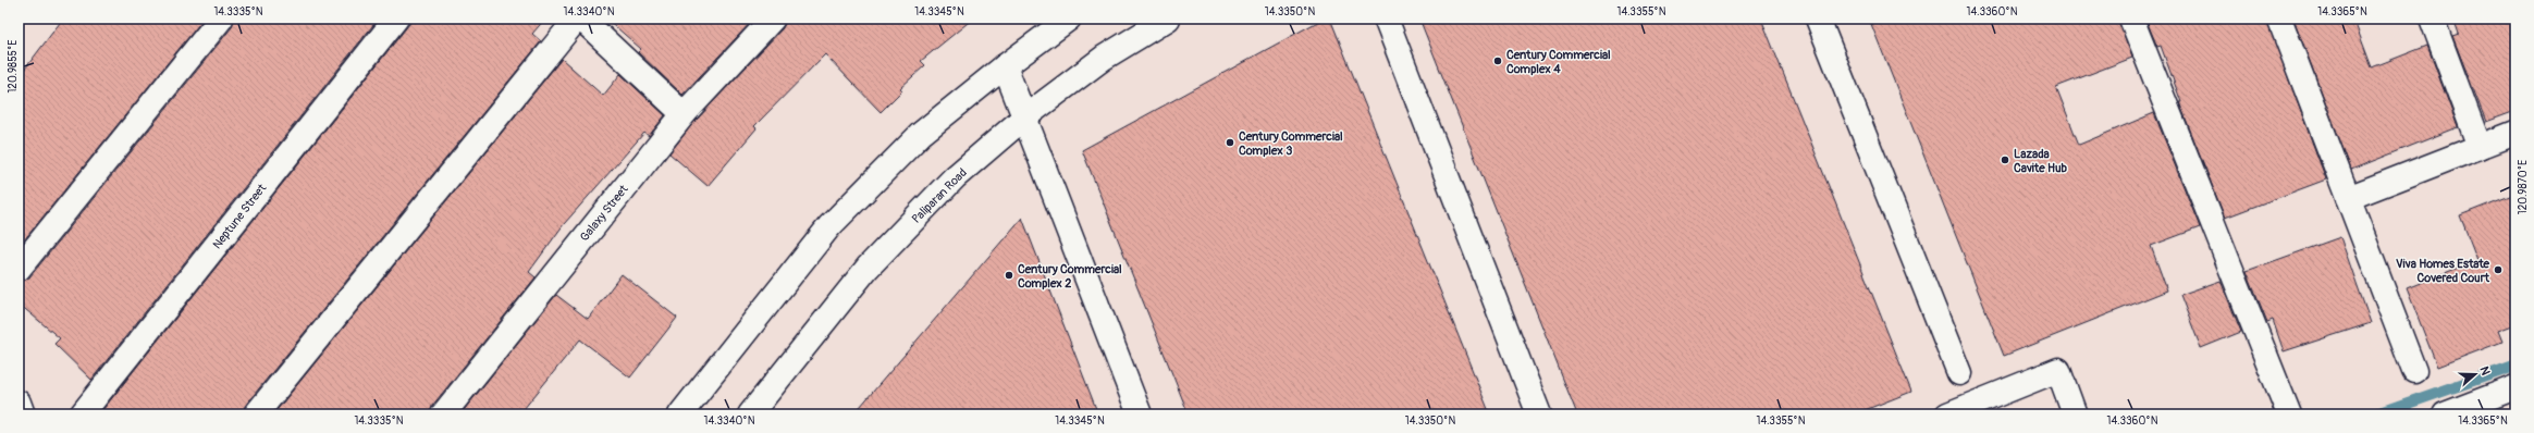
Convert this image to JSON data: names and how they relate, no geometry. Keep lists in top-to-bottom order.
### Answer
{
  "streets": {
    "street": ["Paliparan Road", "Galaxy Street", "Neptune Street"]
  },
  "places": [
    "Century Commercial Complex 4",
    "Century Commercial Complex 3",
    "Lazada Cavite Hub",
    "Viva Homes Estate Covered Court",
    "Century Commercial Complex 2"
  ],
  "north": "right",
  "coordinates": [
    "14.3335°N",
    "14.3340°N",
    "14.3345°N",
    "14.3350°N",
    "14.3355°N",
    "14.3360°N",
    "14.3365°N",
    "120.9855°E",
    "120.9870°E"
  ]
}
